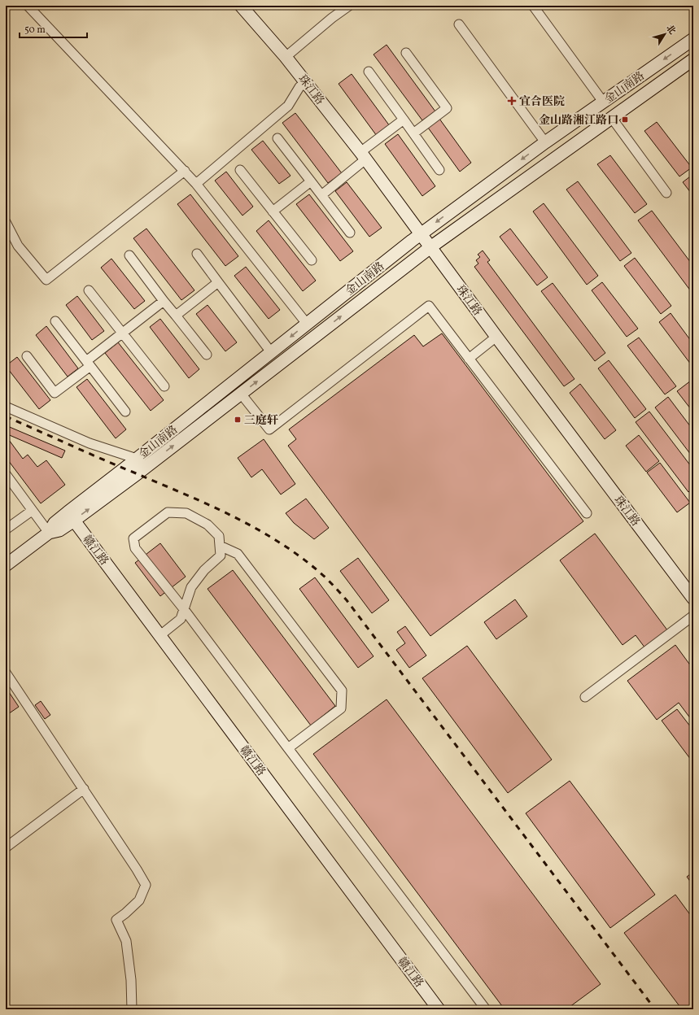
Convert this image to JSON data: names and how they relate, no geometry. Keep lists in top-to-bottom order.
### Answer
{
  "streets": {
    "main road": ["金山南路", "珠江路", "赣江路"]
  },
  "crossings": [
    ["金山南路", "珠江路"],
    ["金山南路", "赣江路"]
  ],
  "places": {
    "health": ["宜合医院"],
    "transit": ["金山路湘江路口", "三庭轩"]
  },
  "scale_bar": "50 m",
  "north": "top right"
}
